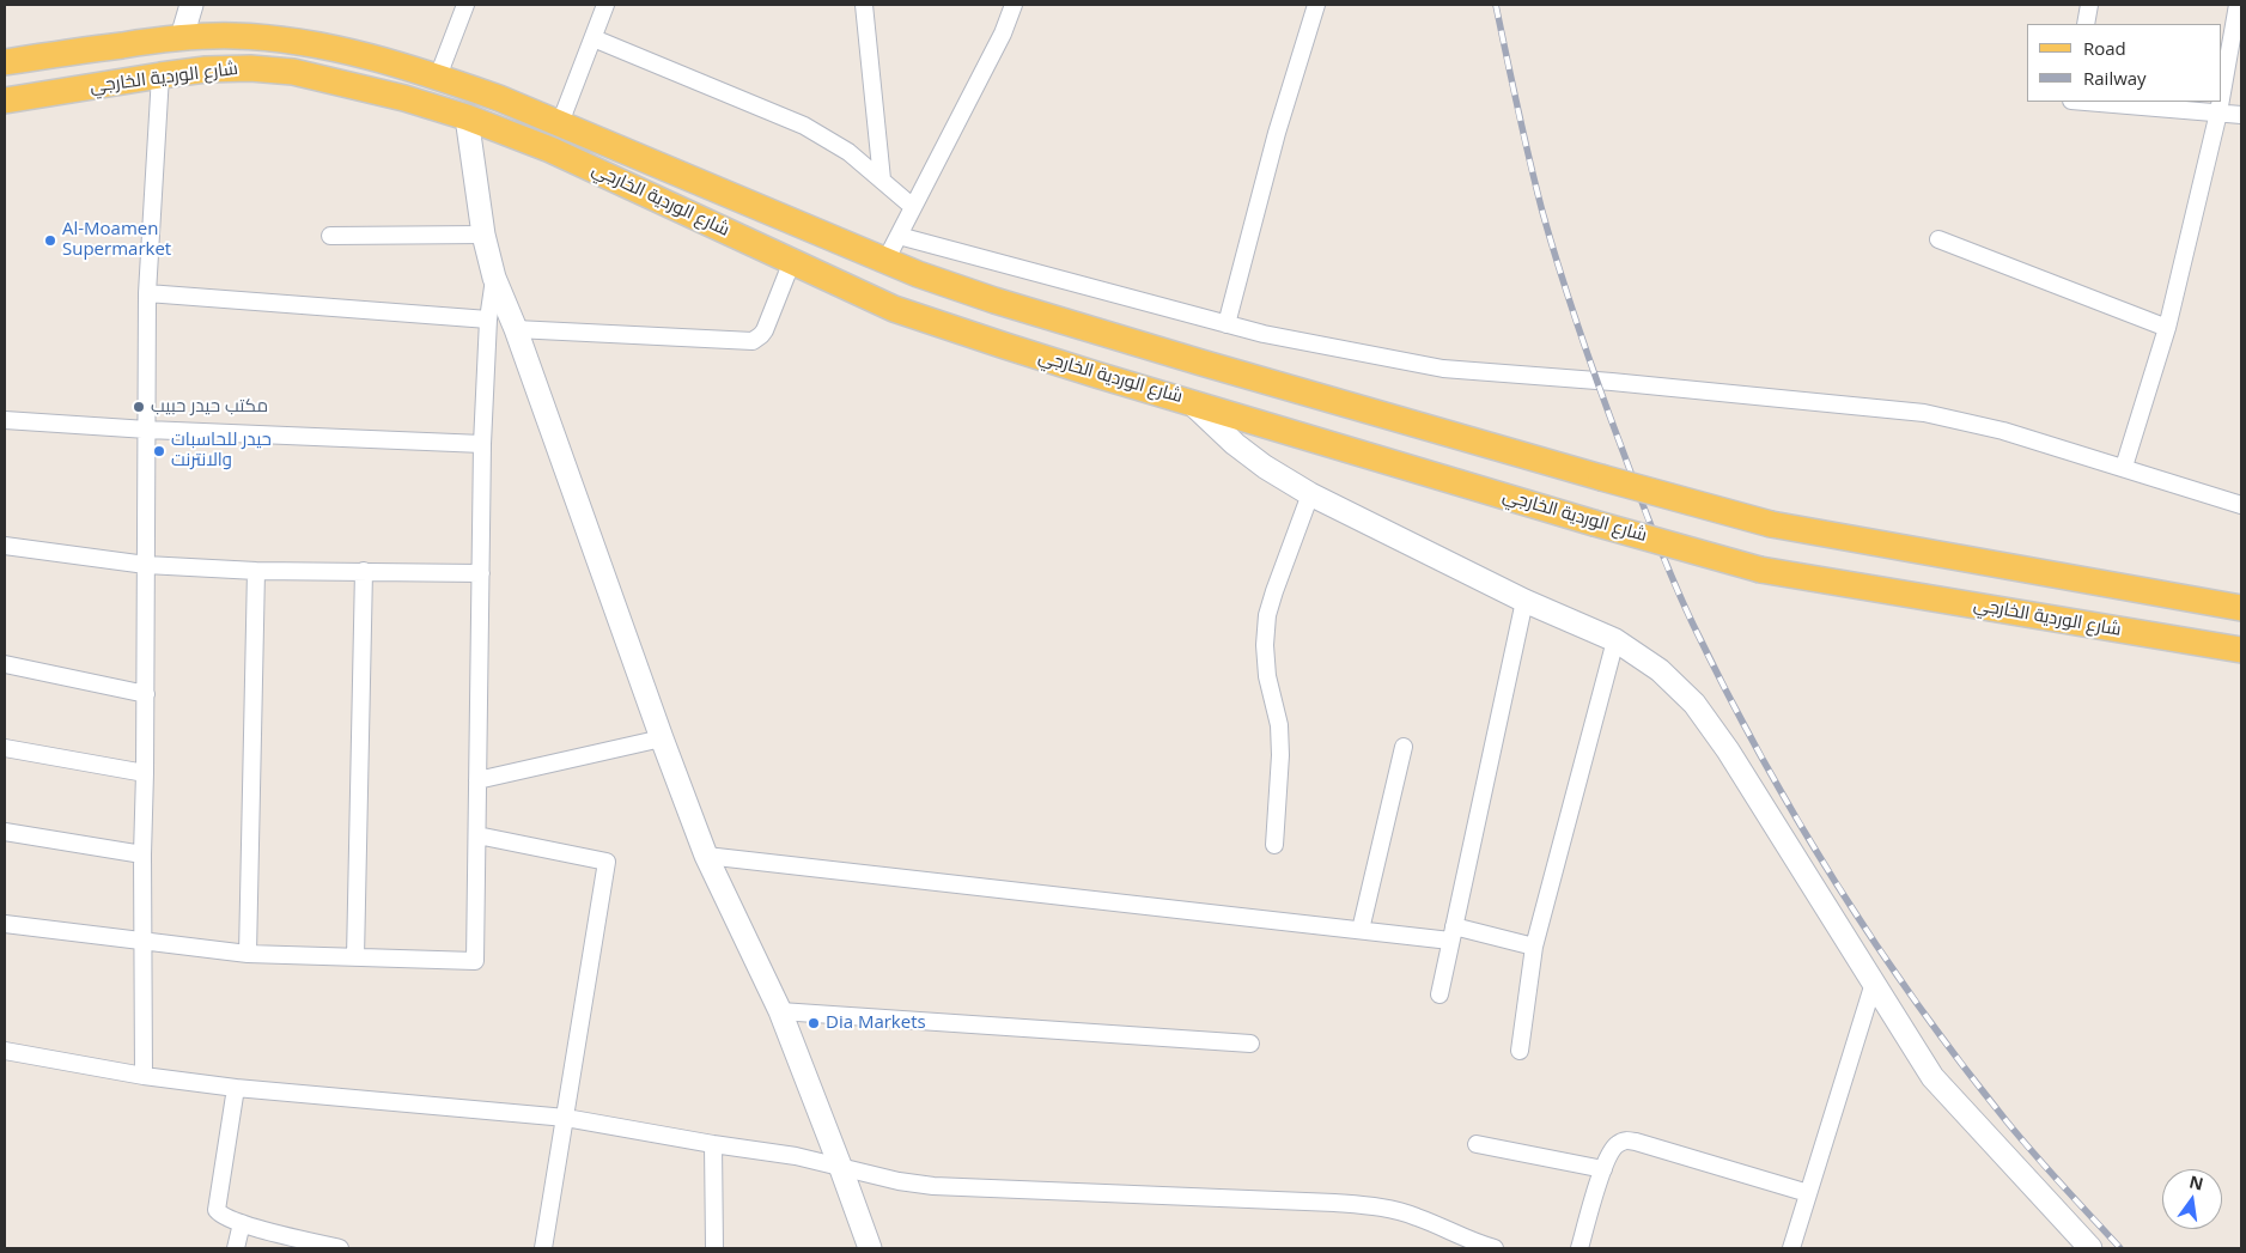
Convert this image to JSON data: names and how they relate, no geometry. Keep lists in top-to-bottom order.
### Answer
{
  "streets": {
    "main road": ["شارع الوردية الخارجي"]
  },
  "places": [
    "Al-Moamen Supermarket",
    "مكتب حيدر حبيب",
    "حيدر للحاسبات والانترنت",
    "Dia Markets"
  ],
  "legend": ["Road", "Railway"],
  "north": "top"
}
